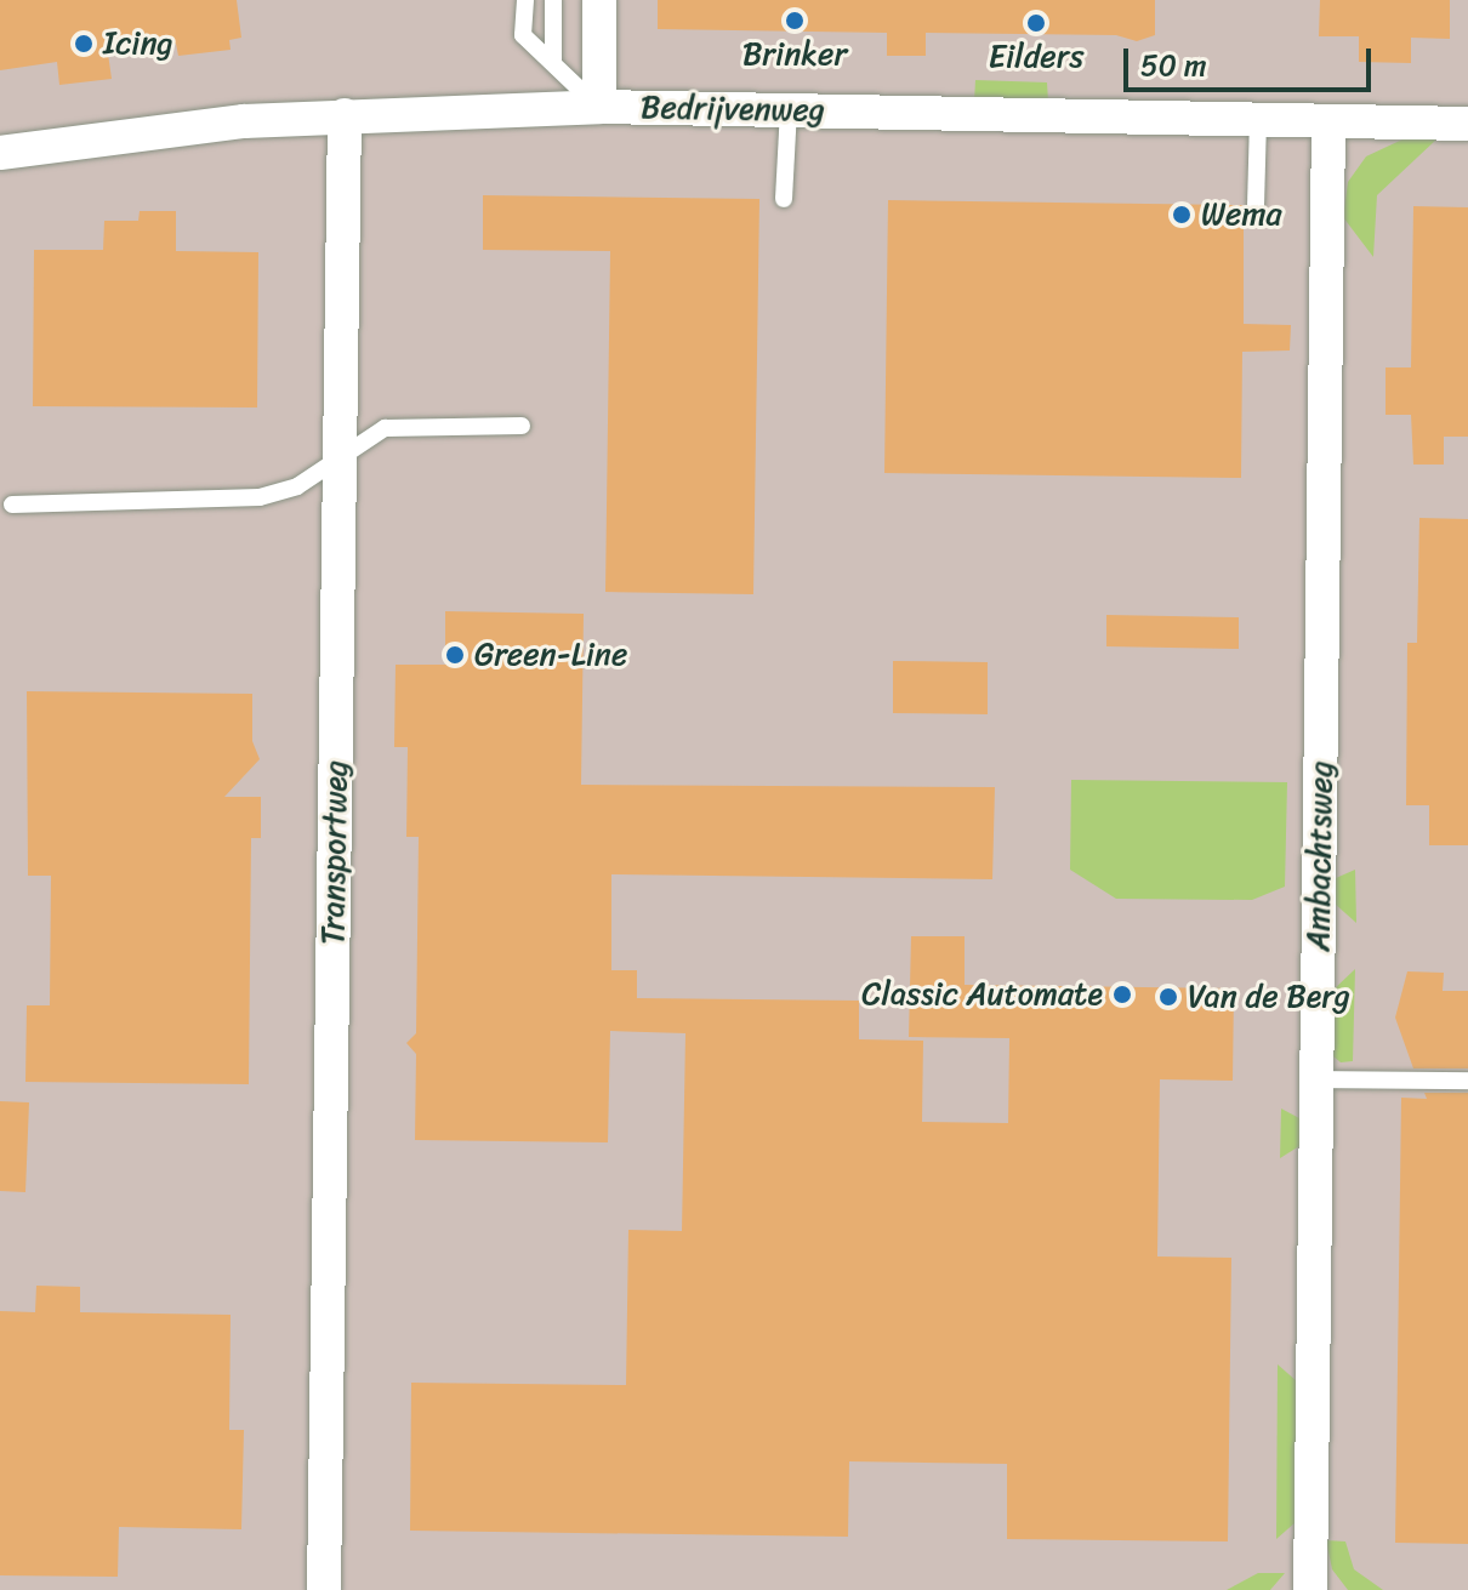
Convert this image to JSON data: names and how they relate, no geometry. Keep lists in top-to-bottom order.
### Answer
{
  "streets": {
    "street": ["Bedrijvenweg", "Transportweg", "Ambachtsweg"]
  },
  "crossings": [
    ["Bedrijvenweg", "Transportweg"],
    ["Bedrijvenweg", "Ambachtsweg"]
  ],
  "places": [
    "Brinker",
    "Eilders",
    "Icing",
    "Wema",
    "Green-Line",
    "Classic Automate",
    "Van de Berg"
  ],
  "scale_bar": "50 m"
}
